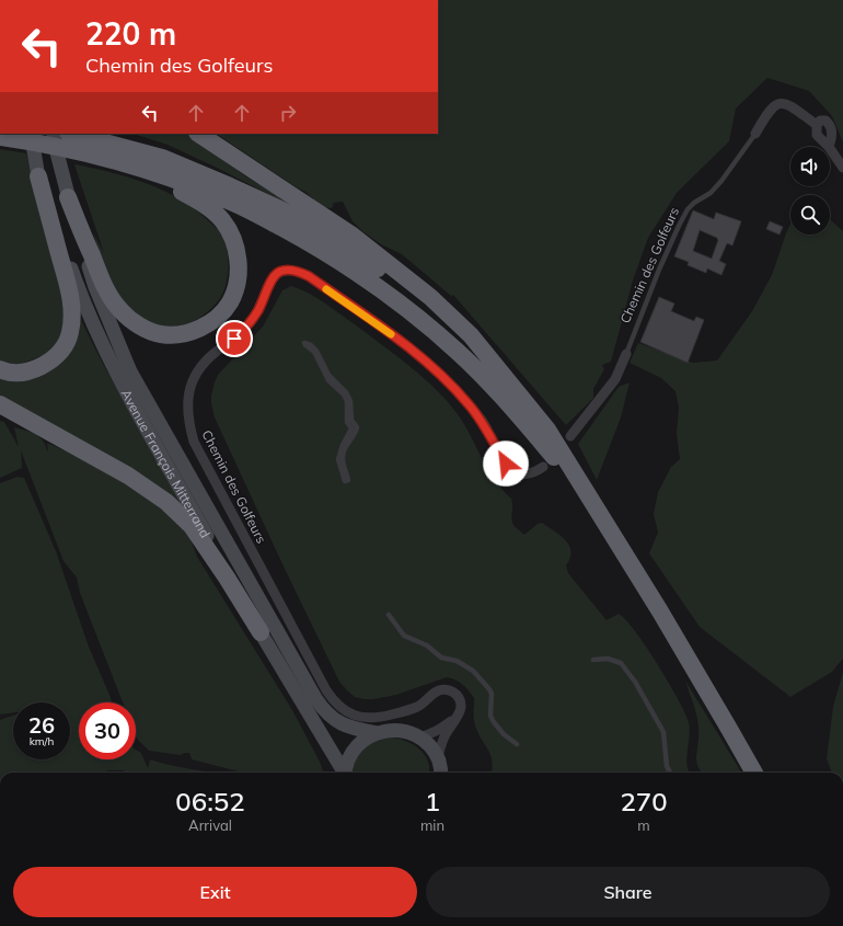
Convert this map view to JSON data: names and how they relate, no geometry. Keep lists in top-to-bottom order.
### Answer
{
  "streets": {
    "main road": ["Avenue François Mitterrand"],
    "street": ["Chemin des Golfeurs"]
  },
  "page": {
    "turn": ["220 m", "Chemin des Golfeurs"],
    "speed": "26 km/h",
    "limit": "30",
    "eta": [
      "06:52",
      "Arrival",
      "1",
      "min",
      "270",
      "m"
    ],
    "buttons": ["Exit", "Share"]
  }
}
